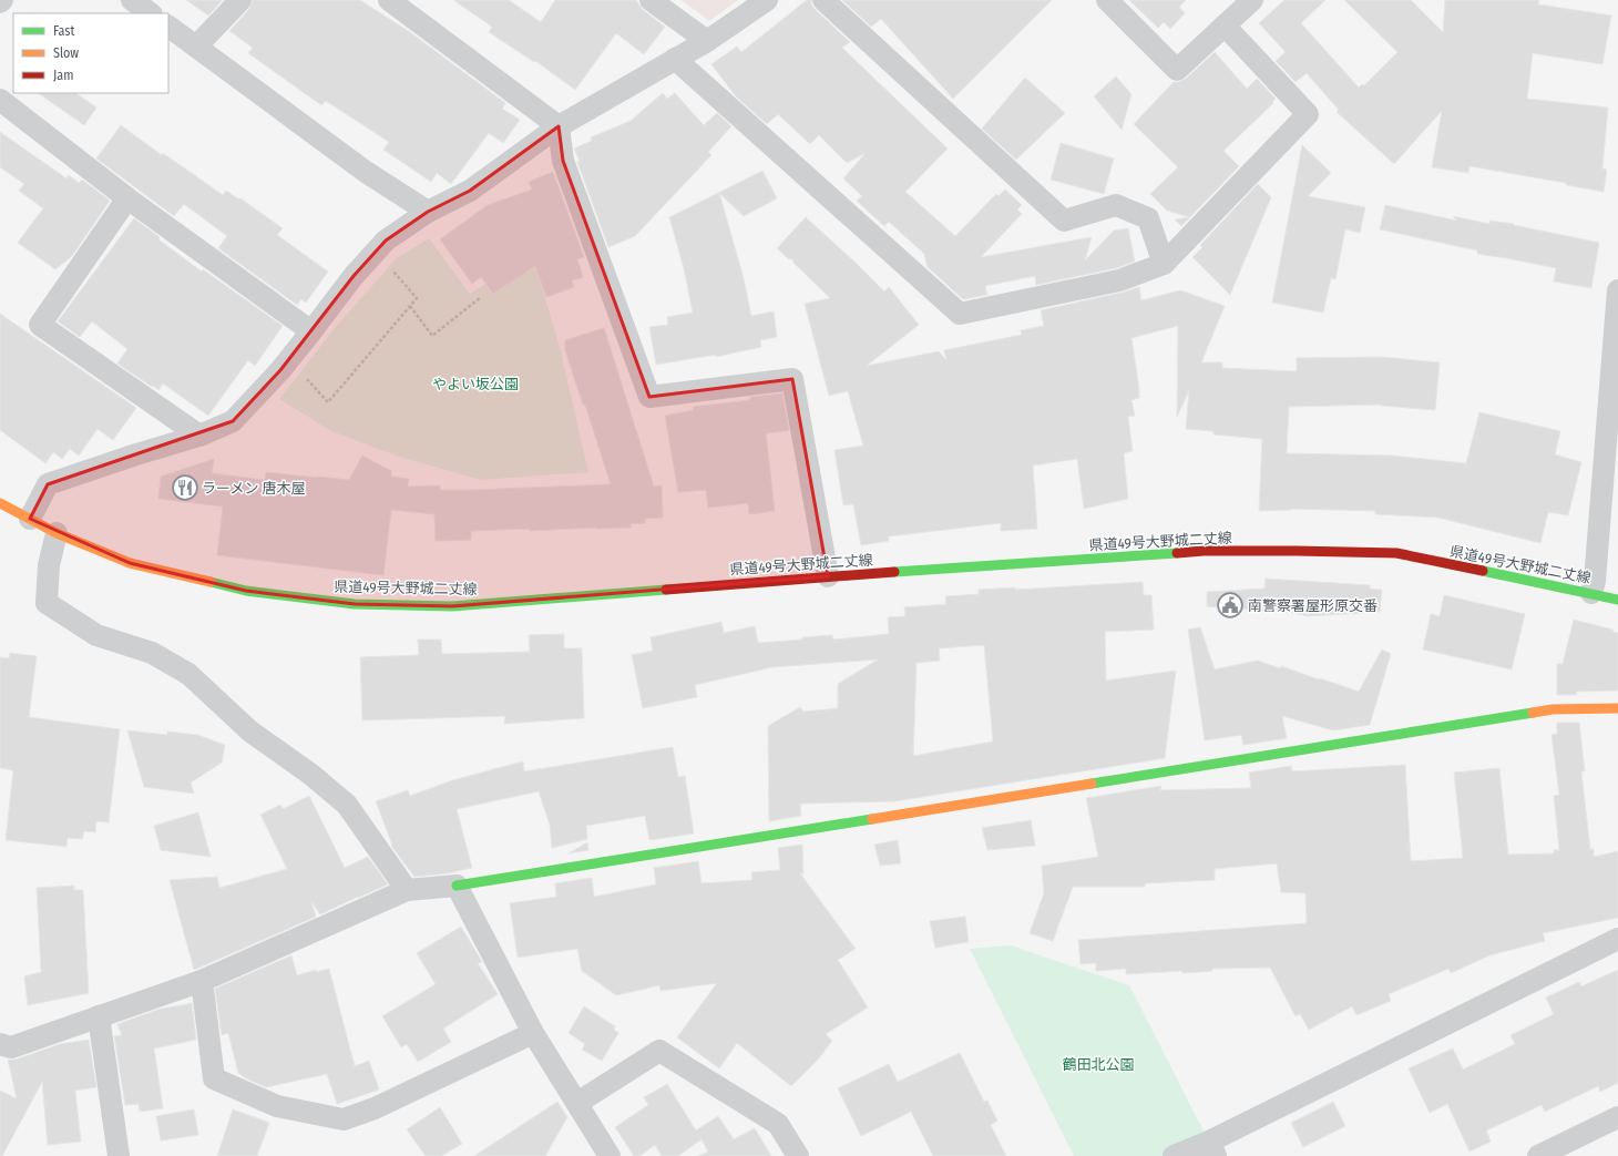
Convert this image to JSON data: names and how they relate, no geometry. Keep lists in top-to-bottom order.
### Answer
{
  "streets": {
    "main road": ["県道49号大野城二丈線"]
  },
  "parks": ["やよい坂公園", "鶴田北公園"],
  "places": {
    "restaurant": ["ラーメン 唐木屋"],
    "public building": ["南警察署屋形原交番"]
  },
  "legend": ["Fast", "Slow", "Jam"]
}
